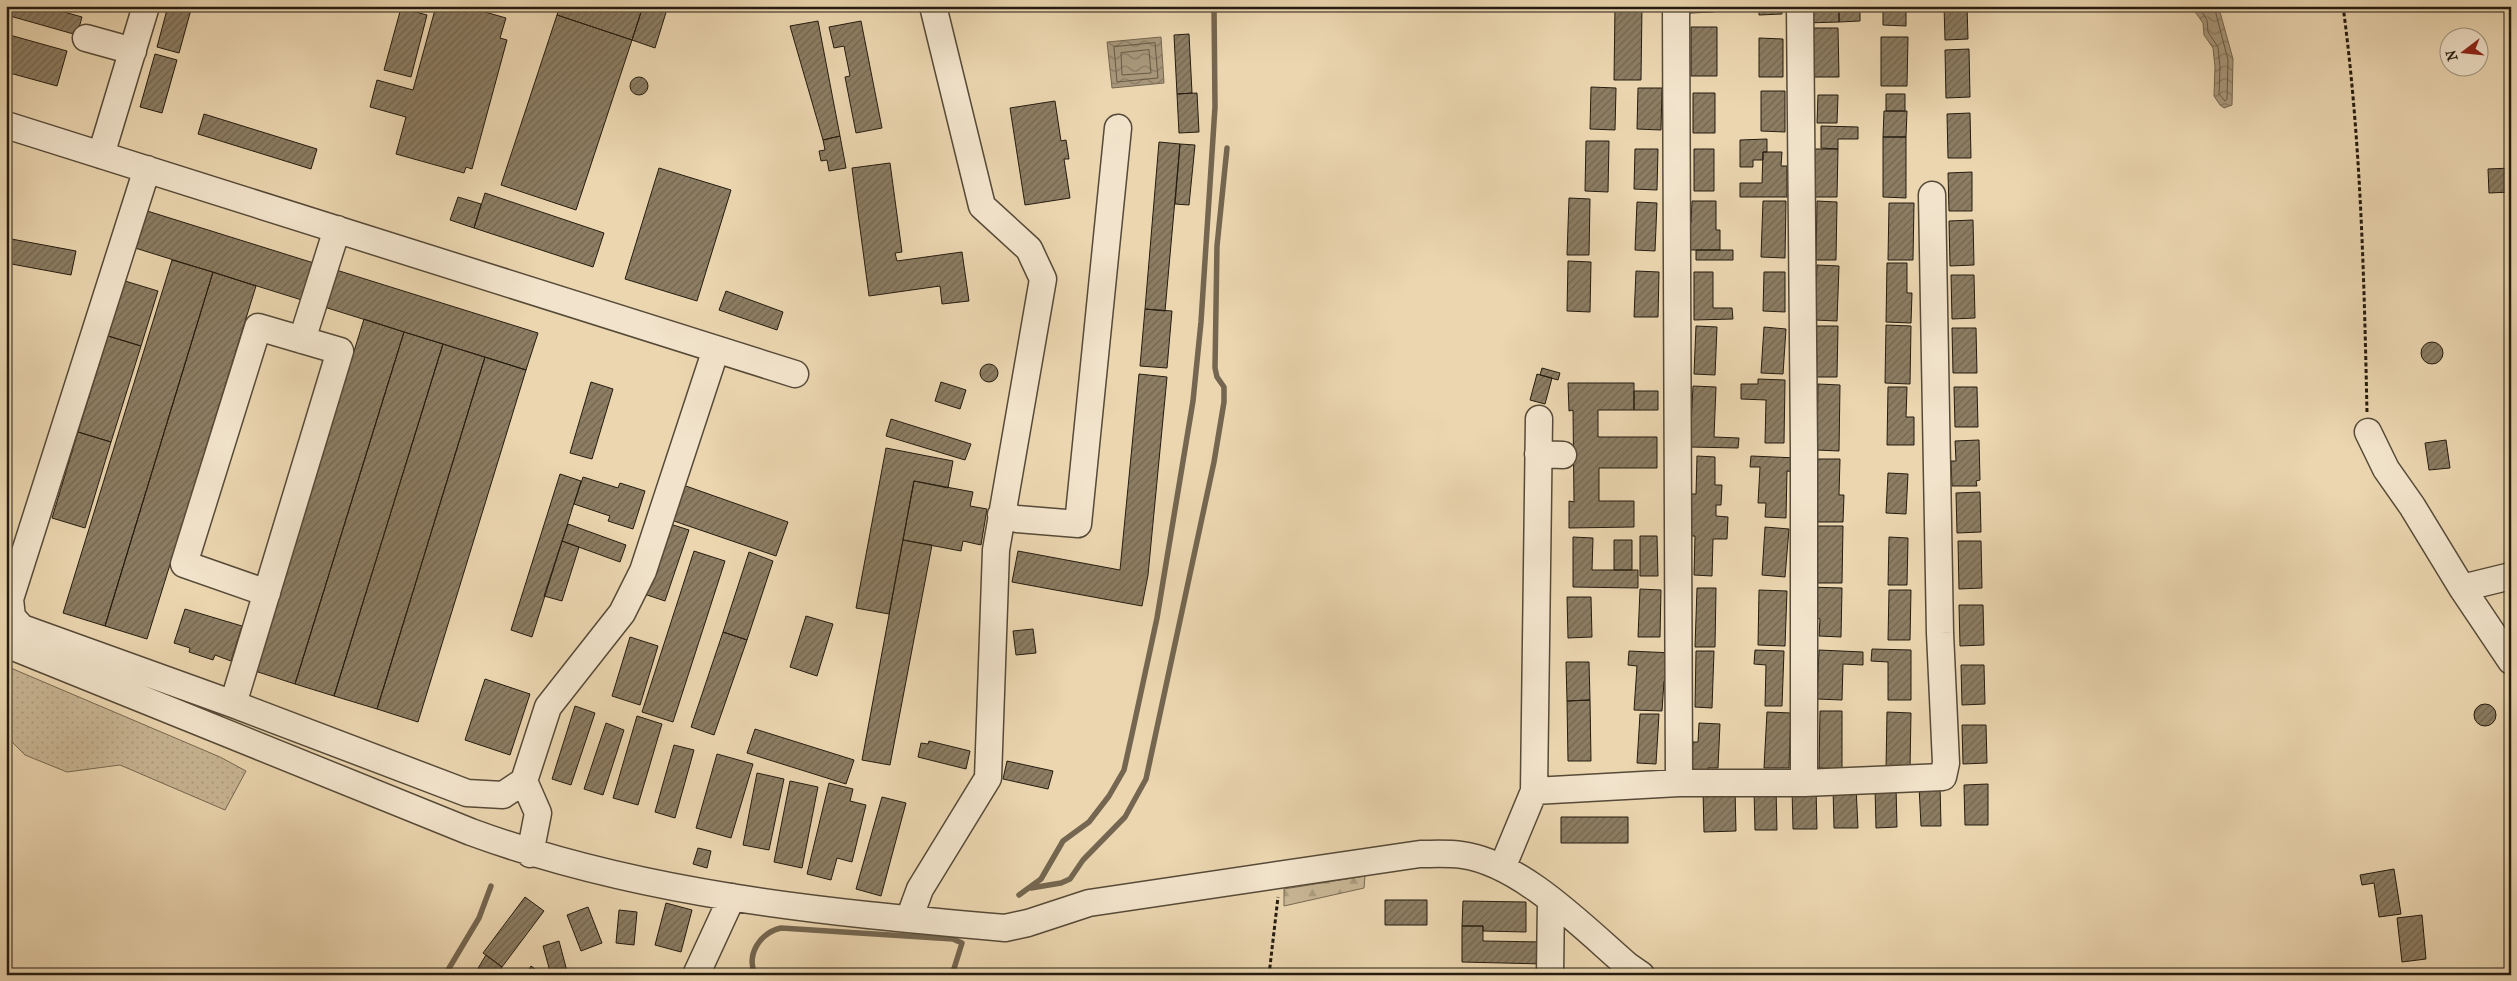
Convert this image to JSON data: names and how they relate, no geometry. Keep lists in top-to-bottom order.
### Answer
{
  "north": "left"
}
